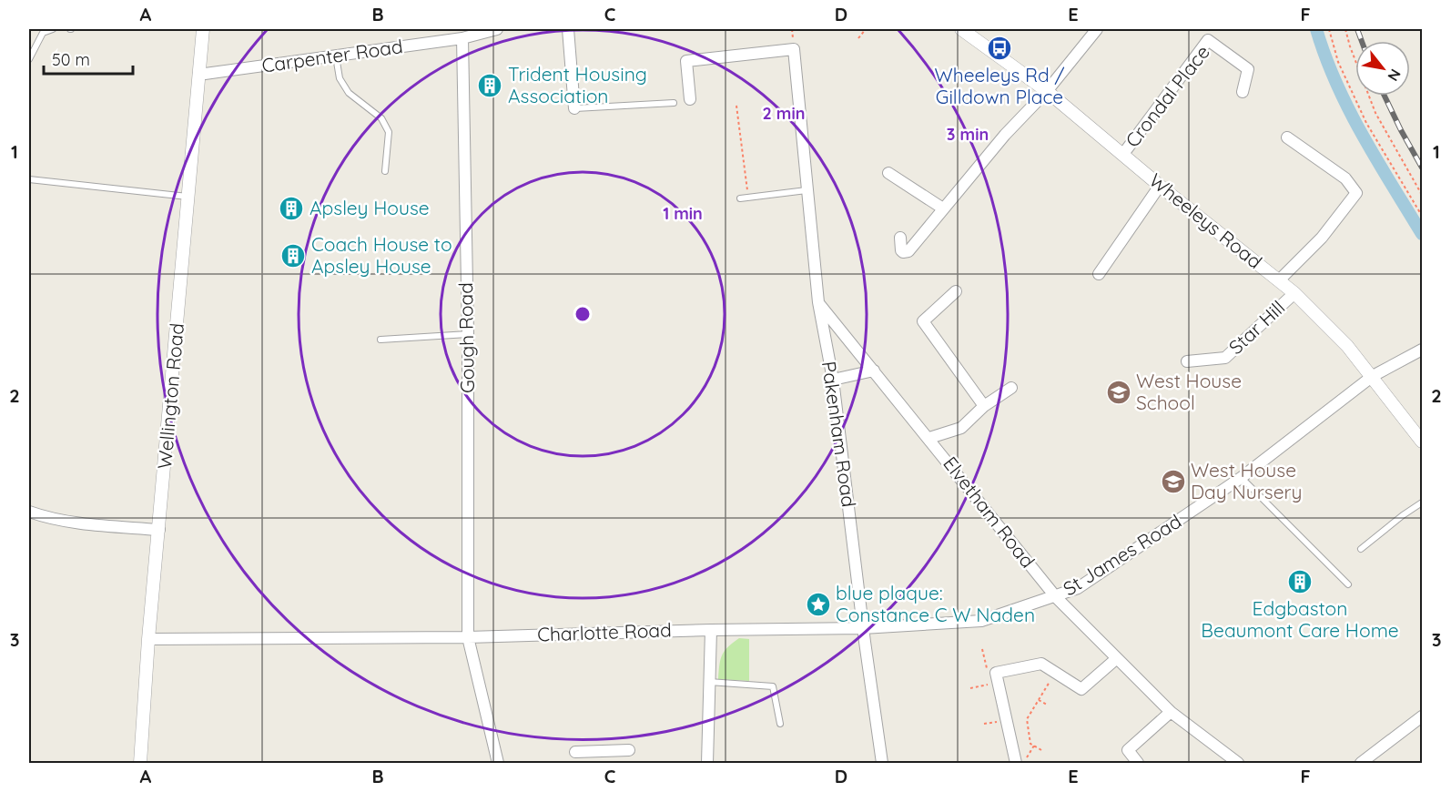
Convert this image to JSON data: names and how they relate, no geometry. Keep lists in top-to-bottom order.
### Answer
{
  "streets": {
    "street": [
      "Carpenter Road",
      "Crondal Place",
      "Wheeleys Road",
      "Star Hill",
      "Gough Road",
      "Wellington Road",
      "Pakenham Road",
      "Elvetham Road",
      "St James Road",
      "Charlotte Road"
    ]
  },
  "crossings": [
    ["Carpenter Road", "Gough Road"],
    ["Carpenter Road", "Wellington Road"],
    ["Crondal Place", "Wheeleys Road"],
    ["Wheeleys Road", "Star Hill"],
    ["Wheeleys Road", "St James Road"],
    ["Gough Road", "Charlotte Road"],
    ["Wellington Road", "Charlotte Road"],
    ["Pakenham Road", "Elvetham Road"],
    ["Pakenham Road", "Charlotte Road"],
    ["Elvetham Road", "St James Road"],
    ["Elvetham Road", "Charlotte Road"],
    ["St James Road", "Charlotte Road"]
  ],
  "places": {
    "bus stop": ["Wheeleys Rd / Gilldown Place"],
    "building": [
      "Trident Housing Association",
      "Apsley House",
      "Coach House to Apsley House",
      "Edgbaston Beaumont Care Home"
    ],
    "school or university": ["West House School", "West House Day Nursery"],
    "place": ["blue plaque: Constance C W Naden"]
  },
  "scale_bar": "50 m",
  "north": "bottom right",
  "grid": {
    "columns": [
      "A",
      "B",
      "C",
      "D",
      "E",
      "F"
    ],
    "rows": ["1", "2", "3"]
  },
  "rings": ["2 min", "3 min", "1 min"]
}
